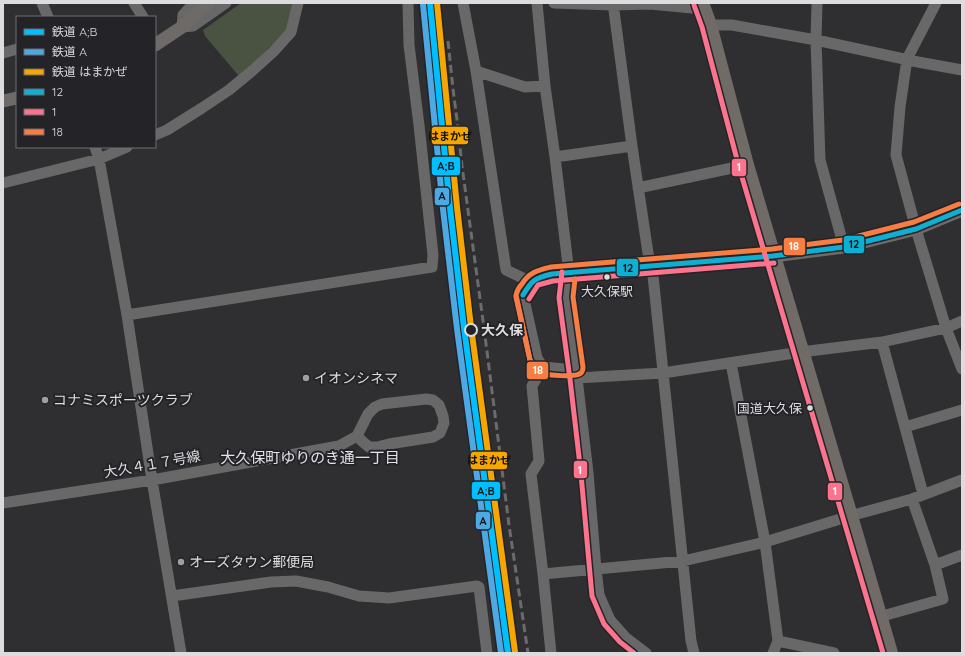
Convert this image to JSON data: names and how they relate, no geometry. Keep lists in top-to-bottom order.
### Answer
{
  "streets": {
    "street": ["大久４１７号線"]
  },
  "districts": ["大久保町ゆりのき通一丁目"],
  "places": [
    "大久保駅",
    "大久保",
    "イオンシネマ",
    "コナミスポーツクラブ",
    "国道大久保",
    "オーズタウン郵便局"
  ],
  "lines": [
    "rail line A;B",
    "rail line はまかぜ",
    "rail line A",
    "transit line 1",
    "transit line 18",
    "transit line 12"
  ],
  "legend": [
    "鉄道 A;B",
    "鉄道 A",
    "鉄道 はまかぜ",
    "12",
    "1",
    "18"
  ]
}
